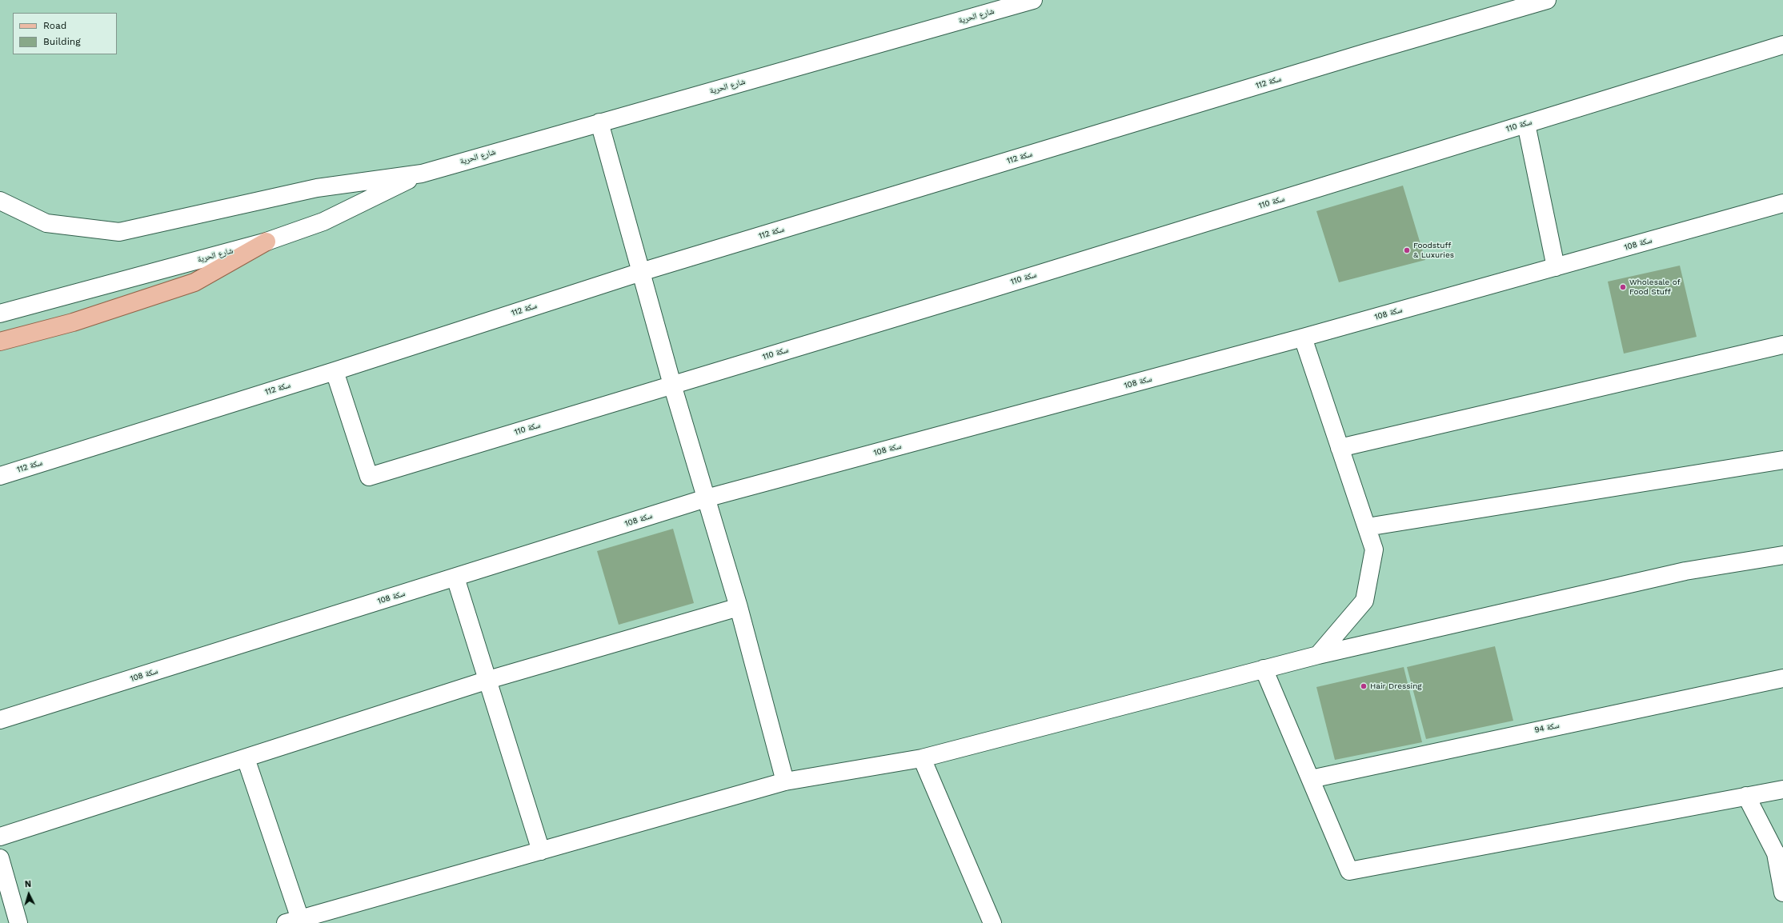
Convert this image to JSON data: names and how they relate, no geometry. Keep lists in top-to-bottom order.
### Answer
{
  "streets": {
    "street": [
      "شارع الحرية",
      "سكة 112",
      "سكة 110",
      "سكة 108",
      "سكة 94"
    ]
  },
  "crossings": [
    ["سكة 112", "سكة 110"]
  ],
  "places": ["Foodstuff & Luxuries", "Wholesale of Food Stuff", "Hair Dressing"],
  "legend": ["Road", "Building"],
  "north": "top"
}
